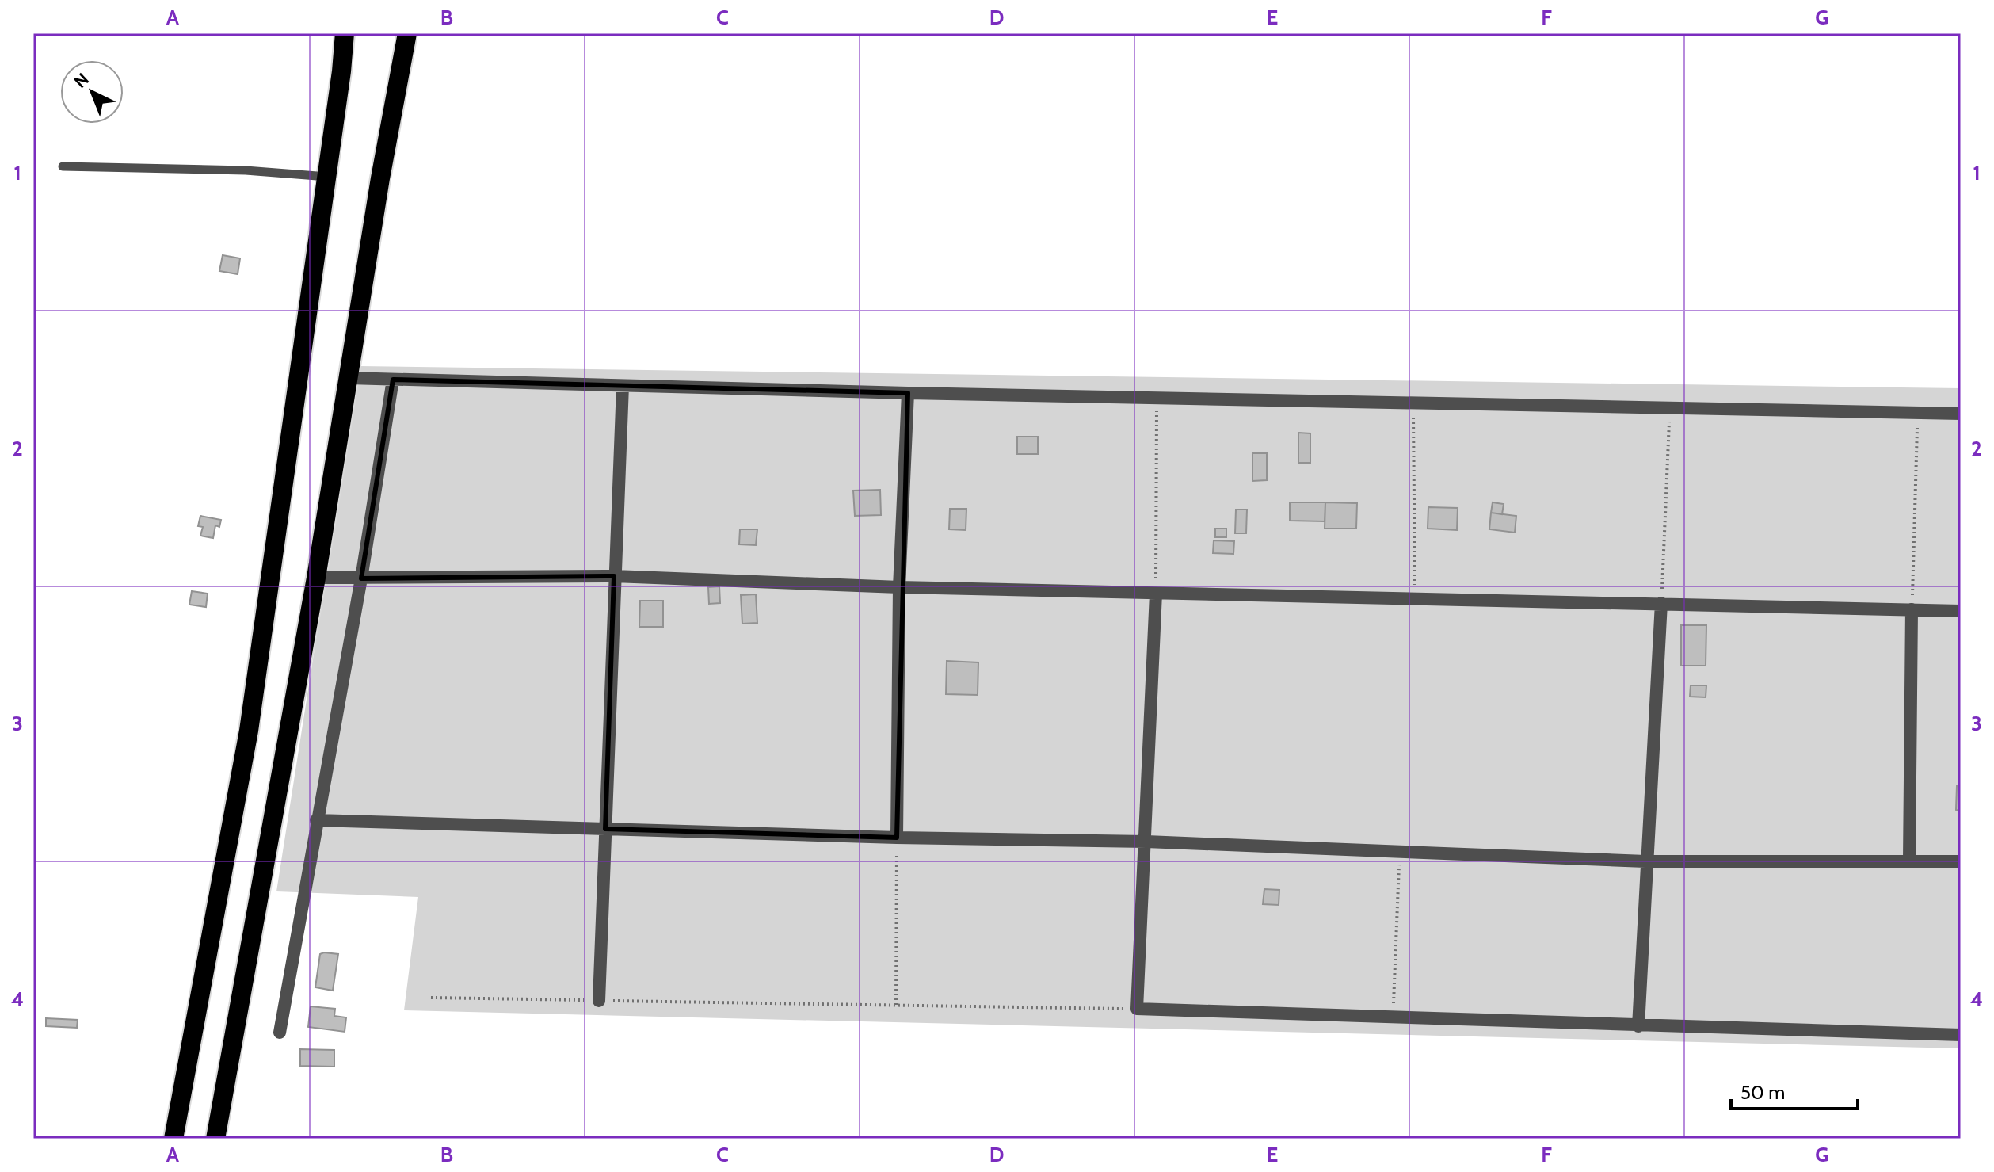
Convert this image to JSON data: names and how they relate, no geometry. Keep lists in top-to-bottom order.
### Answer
{
  "scale_bar": "50 m",
  "north": "top left",
  "grid": {
    "columns": [
      "A",
      "B",
      "C",
      "D",
      "E",
      "F",
      "G"
    ],
    "rows": [
      "1",
      "2",
      "3",
      "4"
    ]
  }
}
